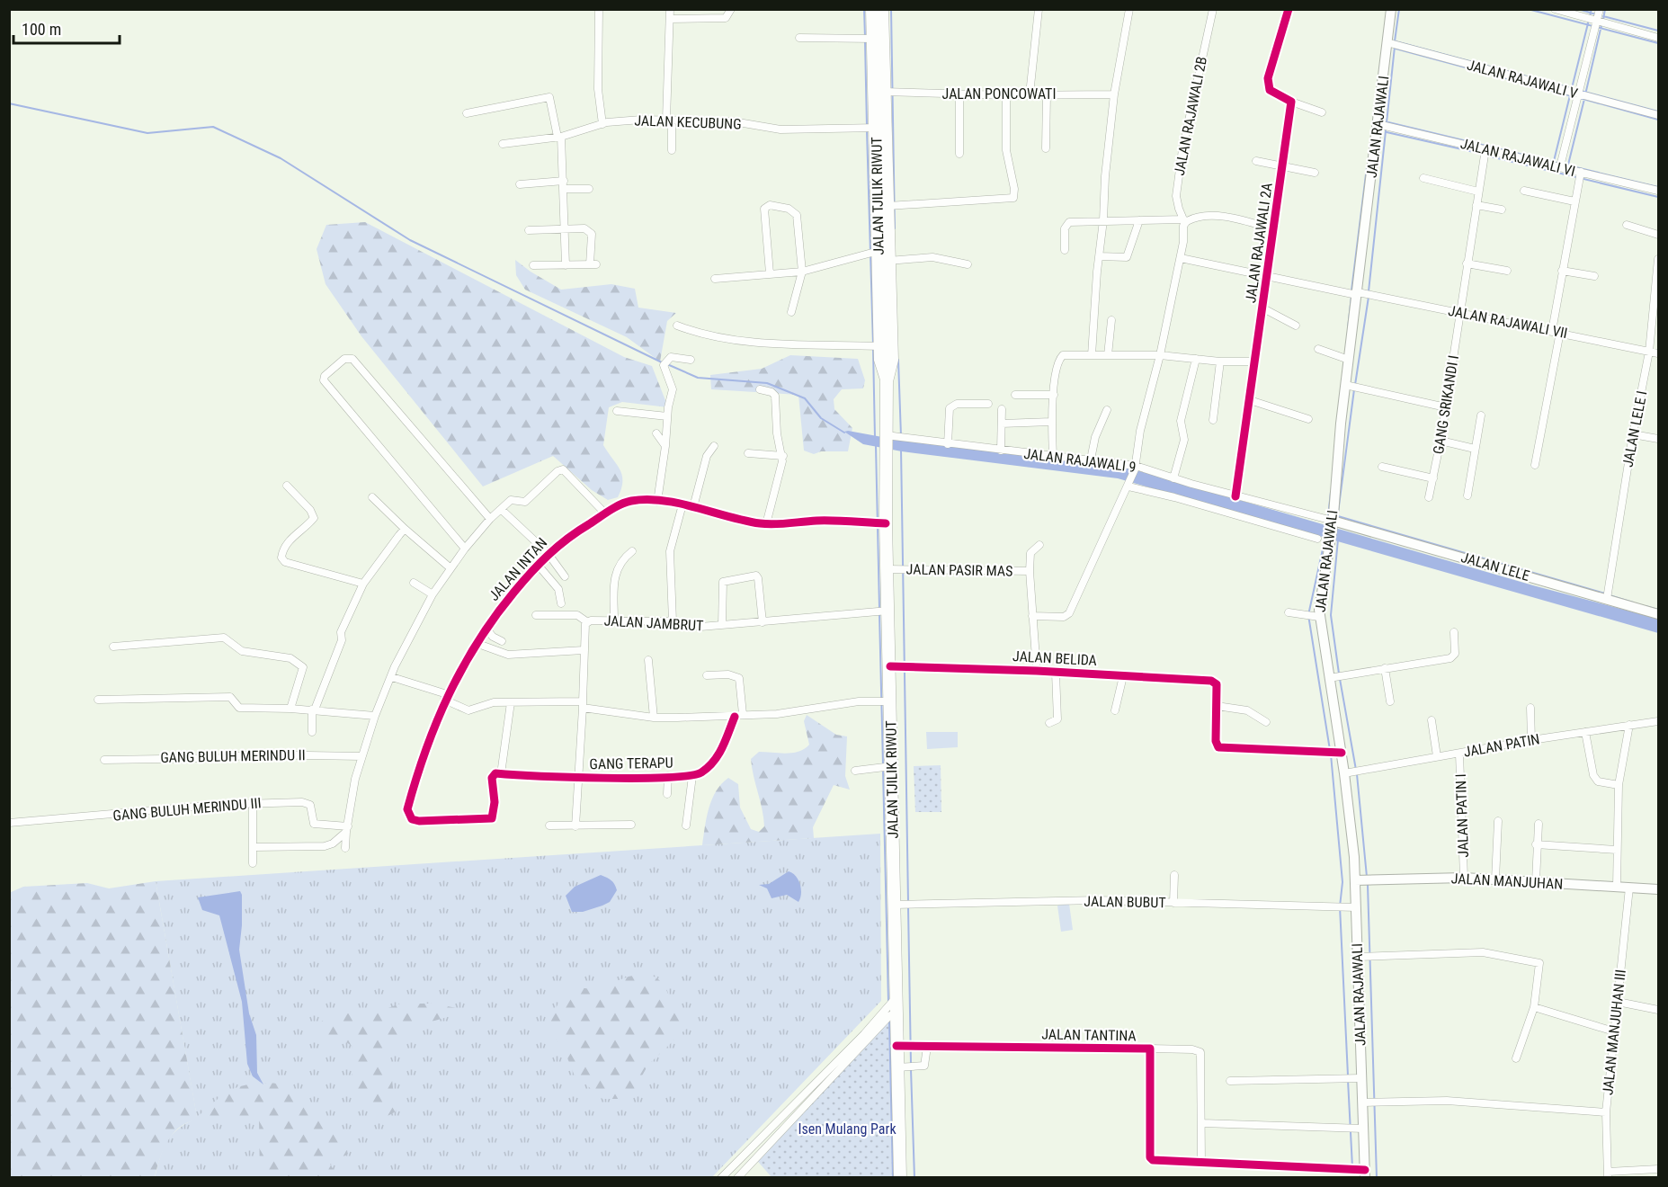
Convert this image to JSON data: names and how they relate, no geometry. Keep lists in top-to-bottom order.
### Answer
{
  "streets": {
    "highway": ["JALAN TJILIK RIWUT"],
    "main road": ["JALAN RAJAWALI", "JALAN LELE", "JALAN MANJUHAN"],
    "street": [
      "JALAN RAJAWALI V",
      "JALAN PONCOWATI",
      "JALAN RAJAWALI 2B",
      "JALAN KECUBUNG",
      "JALAN RAJAWALI VI",
      "JALAN RAJAWALI 2A",
      "JALAN RAJAWALI VII",
      "GANG SRIKANDI I",
      "JALAN LELE I",
      "JALAN RAJAWALI 9",
      "JALAN INTAN",
      "JALAN PASIR MAS",
      "JALAN JAMBRUT",
      "JALAN BELIDA",
      "JALAN PATIN",
      "GANG BULUH MERINDU II",
      "GANG TERAPU",
      "GANG BULUH MERINDU III",
      "JALAN PATIN I",
      "JALAN BUBUT",
      "JALAN MANJUHAN III",
      "JALAN TANTINA"
    ]
  },
  "crossings": [
    ["JALAN RAJAWALI V", "JALAN RAJAWALI"],
    ["JALAN PONCOWATI", "JALAN TJILIK RIWUT"],
    ["JALAN KECUBUNG", "JALAN TJILIK RIWUT"],
    ["JALAN RAJAWALI", "JALAN RAJAWALI VI"],
    ["JALAN RAJAWALI", "JALAN RAJAWALI VII"],
    ["JALAN RAJAWALI", "JALAN RAJAWALI 9"],
    ["JALAN RAJAWALI", "JALAN LELE"],
    ["JALAN RAJAWALI", "JALAN PATIN"],
    ["JALAN RAJAWALI", "JALAN MANJUHAN"],
    ["JALAN RAJAWALI", "JALAN BUBUT"],
    ["JALAN RAJAWALI", "JALAN TANTINA"],
    ["JALAN RAJAWALI VI", "GANG SRIKANDI I"],
    ["JALAN TJILIK RIWUT", "JALAN RAJAWALI 9"],
    ["JALAN TJILIK RIWUT", "JALAN INTAN"],
    ["JALAN TJILIK RIWUT", "JALAN PASIR MAS"],
    ["JALAN TJILIK RIWUT", "JALAN JAMBRUT"],
    ["JALAN TJILIK RIWUT", "JALAN BELIDA"],
    ["JALAN TJILIK RIWUT", "JALAN BUBUT"],
    ["JALAN TJILIK RIWUT", "JALAN TANTINA"],
    ["JALAN RAJAWALI 2A", "JALAN RAJAWALI VII"],
    ["JALAN RAJAWALI 2A", "JALAN RAJAWALI 9"],
    ["JALAN RAJAWALI VII", "GANG SRIKANDI I"],
    ["JALAN RAJAWALI VII", "JALAN LELE I"],
    ["JALAN LELE I", "JALAN LELE"],
    ["JALAN RAJAWALI 9", "JALAN LELE"],
    ["JALAN INTAN", "GANG TERAPU"],
    ["JALAN PASIR MAS", "JALAN BELIDA"],
    ["JALAN JAMBRUT", "GANG TERAPU"],
    ["JALAN PATIN", "JALAN PATIN I"],
    ["JALAN PATIN I", "JALAN MANJUHAN"],
    ["JALAN MANJUHAN", "JALAN MANJUHAN III"]
  ],
  "parks": ["Isen Mulang Park"],
  "scale_bar": "100 m"
}
